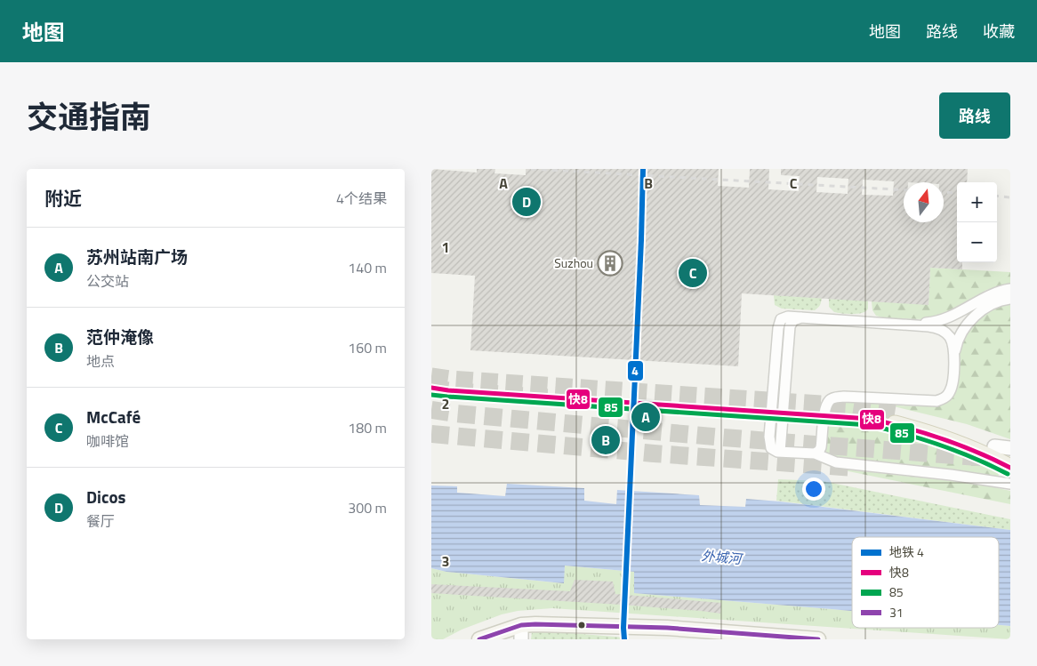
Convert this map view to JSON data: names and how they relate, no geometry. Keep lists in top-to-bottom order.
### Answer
{
  "water": ["外城河"],
  "places": {
    "building": ["Suzhou"]
  },
  "lines": [
    "metro line 4",
    "transit line 快8",
    "transit line 85",
    "transit line 31"
  ],
  "legend": [
    "地铁 4",
    "快8",
    "85",
    "31"
  ],
  "north": "top",
  "page": {
    "header": "地图",
    "nav": ["地图", "路线", "收藏"],
    "title": "交通指南",
    "buttons": "路线",
    "heading": ["附近", "4个结果"],
    "map_buttons": ["+", "−"],
    "pins": [
      "D",
      "C",
      "A",
      "B"
    ],
    "list": [
      {
        "mark": "A",
        "name": "苏州站南广场",
        "note": "公交站",
        "value": "140 m"
      },
      {
        "mark": "B",
        "name": "范仲淹像",
        "note": "地点",
        "value": "160 m"
      },
      {
        "mark": "C",
        "name": "McCafé",
        "note": "咖啡馆",
        "value": "180 m"
      },
      {
        "mark": "D",
        "name": "Dicos",
        "note": "餐厅",
        "value": "300 m"
      }
    ]
  },
  "grid": {
    "columns": ["A", "B", "C"],
    "rows": ["1", "2", "3"]
  }
}
